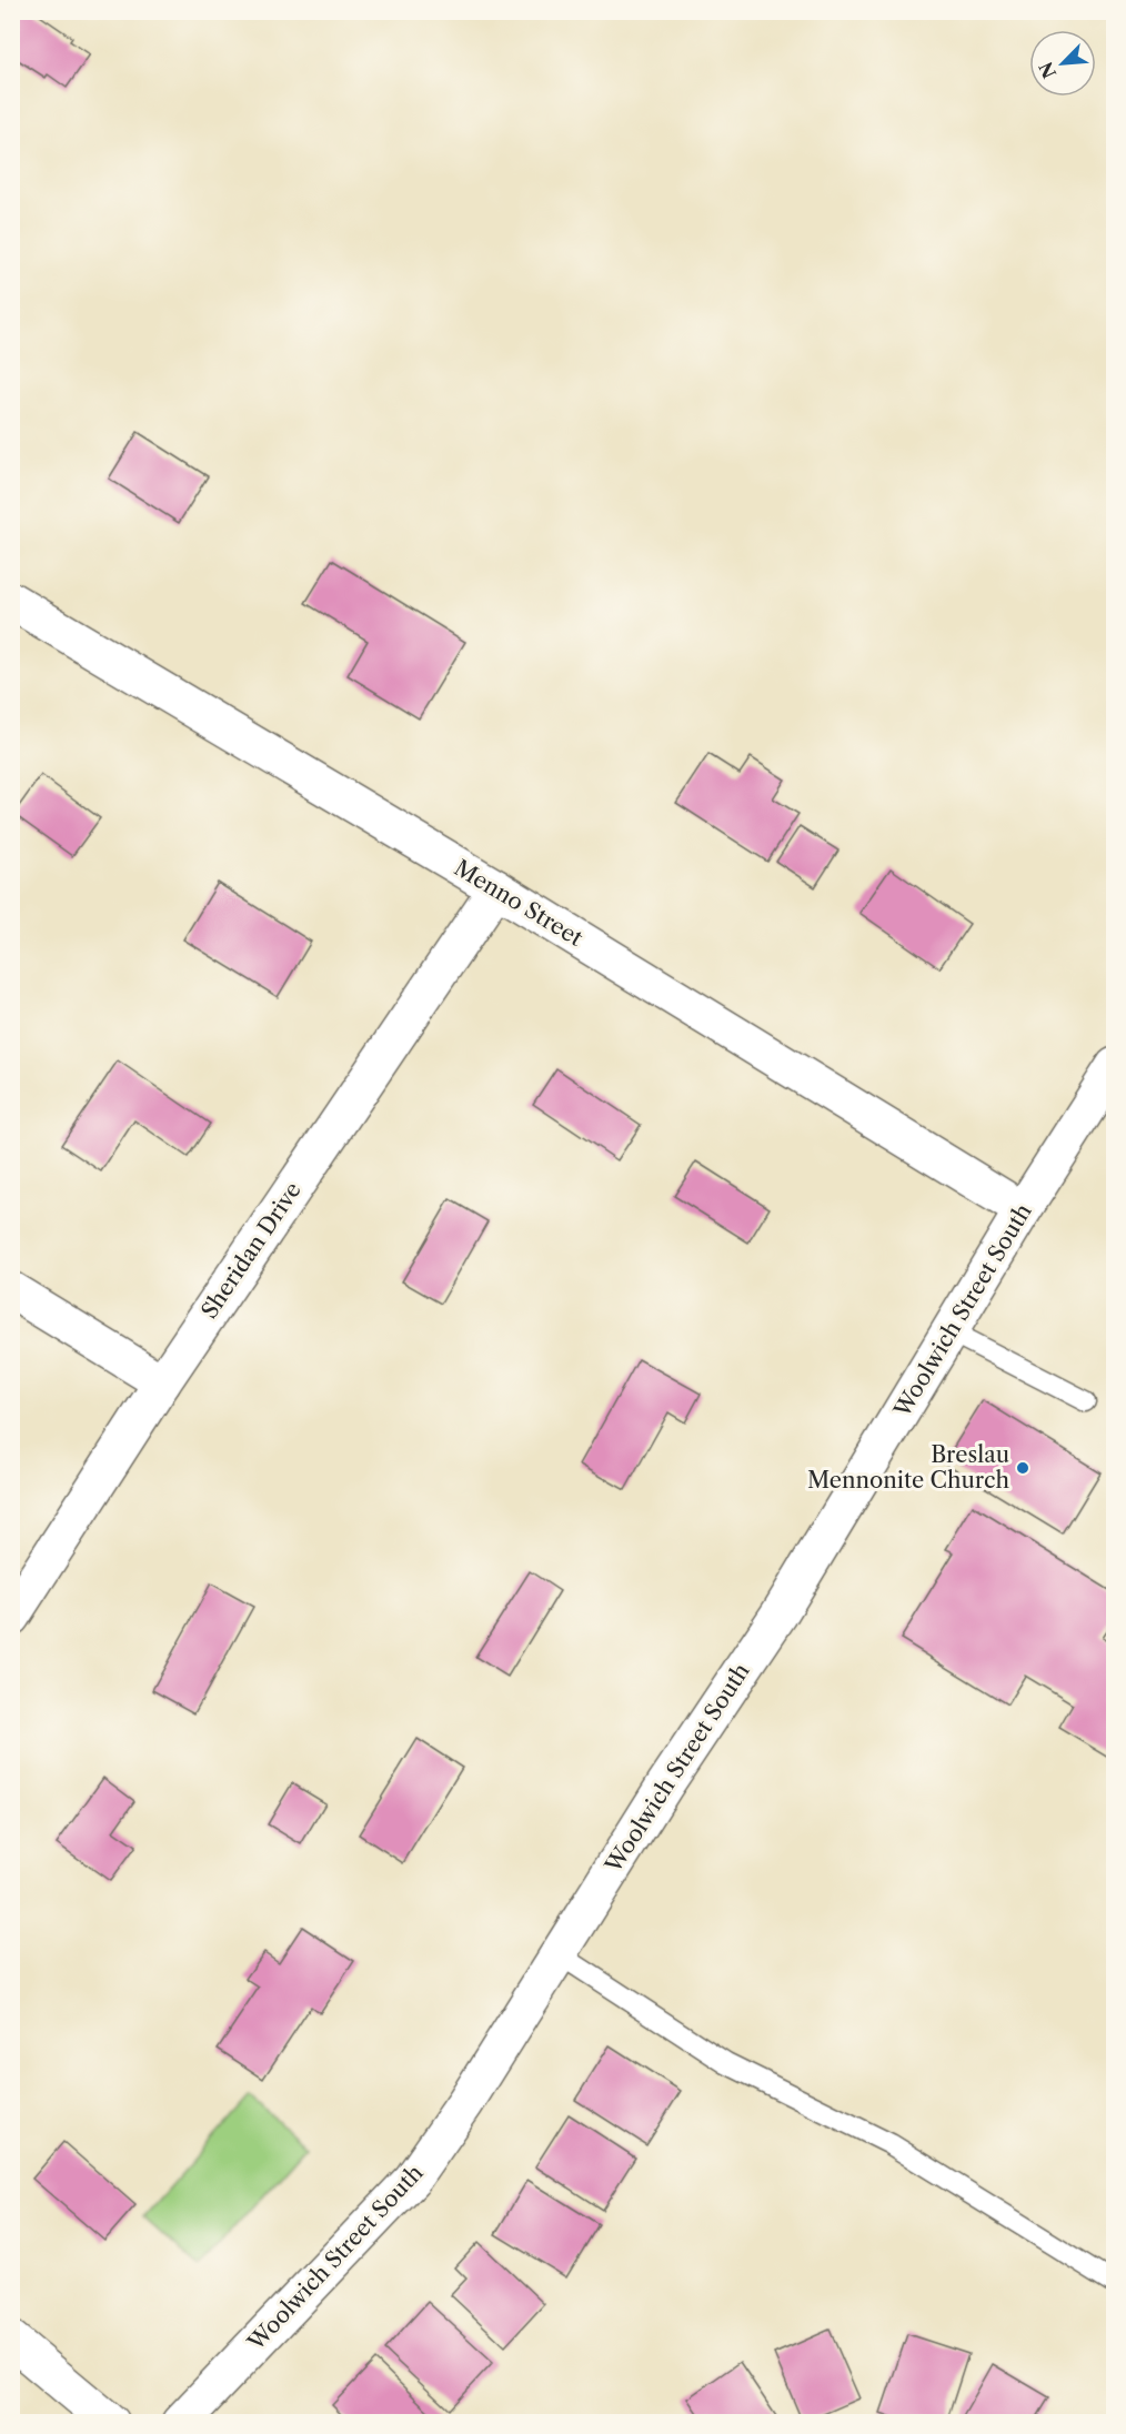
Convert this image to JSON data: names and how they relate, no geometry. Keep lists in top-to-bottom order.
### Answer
{
  "streets": {
    "street": ["Menno Street", "Sheridan Drive", "Woolwich Street South"]
  },
  "crossings": [
    ["Menno Street", "Sheridan Drive"],
    ["Menno Street", "Woolwich Street South"]
  ],
  "places": ["Breslau Mennonite Church"],
  "north": "bottom left"
}
